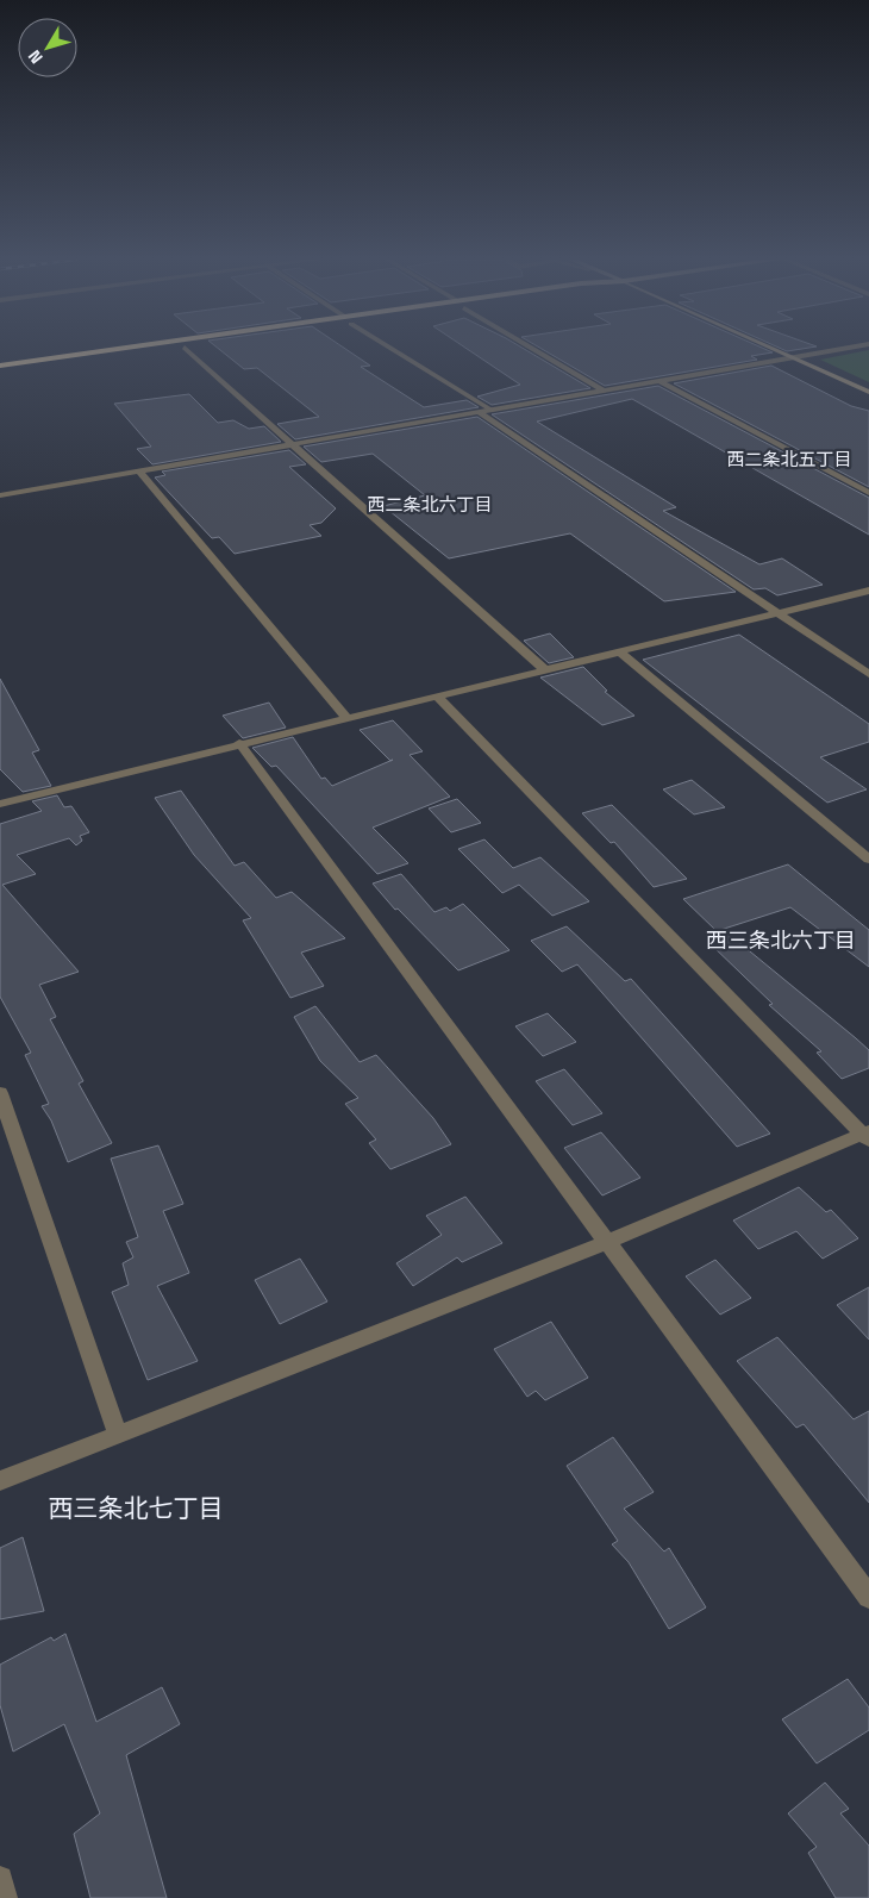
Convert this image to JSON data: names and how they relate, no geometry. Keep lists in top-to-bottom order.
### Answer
{
  "districts": [
    "西二条北五丁目",
    "西二条北六丁目",
    "西三条北六丁目",
    "西三条北七丁目"
  ],
  "north": "bottom left"
}
